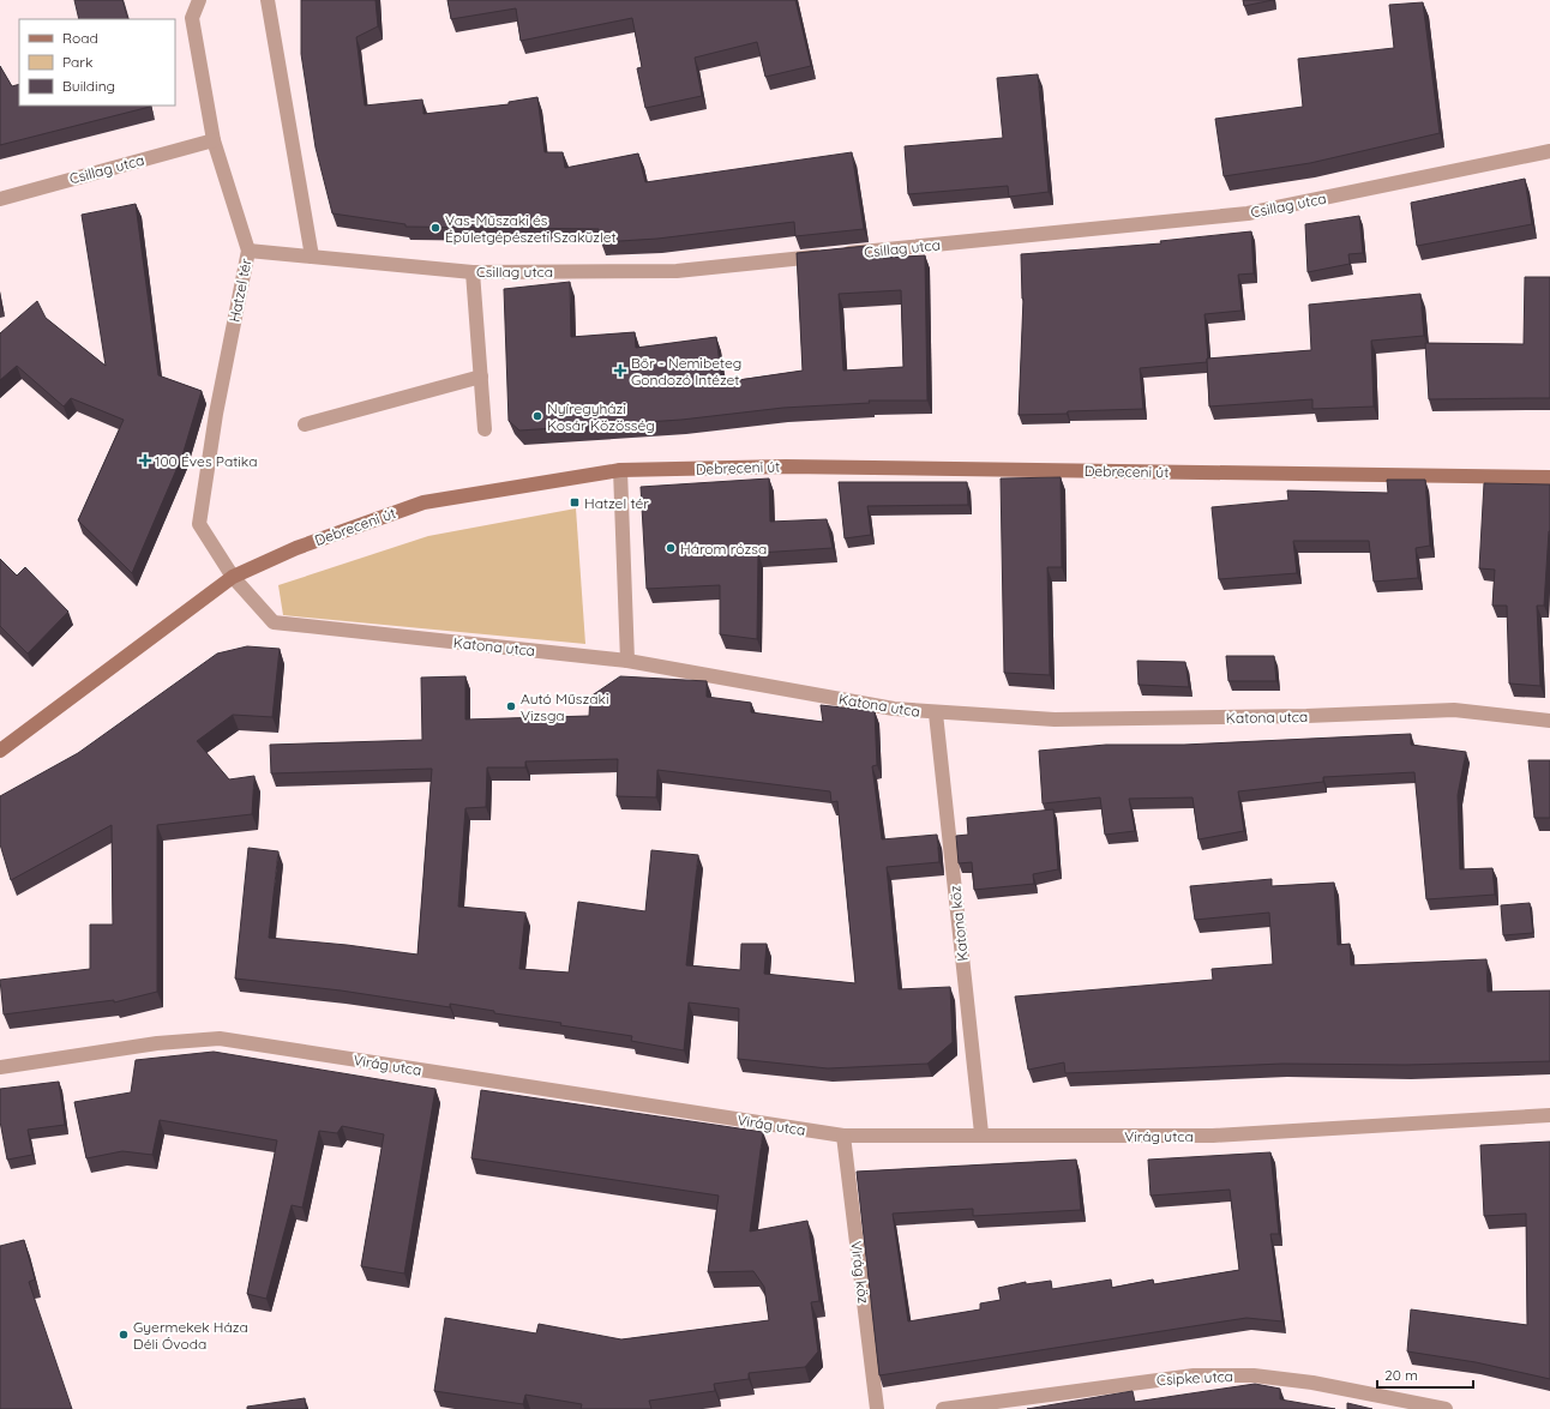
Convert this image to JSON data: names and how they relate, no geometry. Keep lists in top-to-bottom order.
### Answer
{
  "streets": {
    "street": [
      "Csillag utca",
      "Hatzel tér",
      "Debreceni út",
      "Katona utca",
      "Katona köz",
      "Virág utca",
      "Virág köz",
      "Csipke utca"
    ]
  },
  "crossings": [
    ["Csillag utca", "Hatzel tér"],
    ["Hatzel tér", "Debreceni út"],
    ["Hatzel tér", "Katona utca"],
    ["Debreceni út", "Katona utca"],
    ["Katona utca", "Katona köz"],
    ["Katona köz", "Virág utca"],
    ["Virág utca", "Virág köz"]
  ],
  "places": {
    "other": [
      "Vas-Műszaki és Épületgépészeti Szaküzlet",
      "Nyíregyházi Kosár Közösség",
      "Három rózsa",
      "Autó Műszaki Vizsga",
      "Gyermekek Háza Déli Óvoda"
    ],
    "health": ["Bőr - Nemibeteg Gondozó Intézet", "100 Éves Patika"],
    "transit": ["Hatzel tér"]
  },
  "legend": ["Road", "Park", "Building"],
  "scale_bar": "20 m"
}
